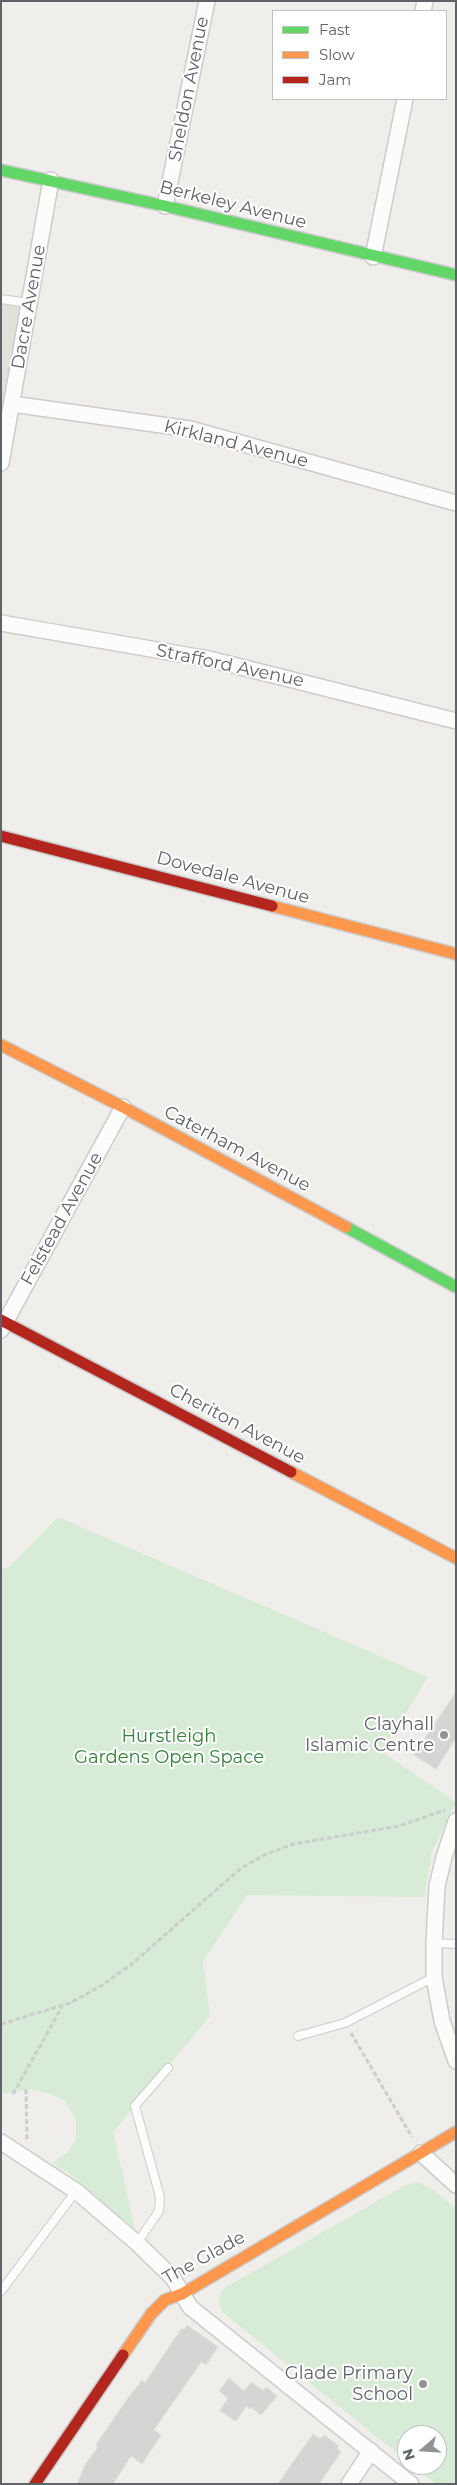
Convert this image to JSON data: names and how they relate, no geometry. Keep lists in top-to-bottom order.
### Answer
{
  "streets": {
    "street": [
      "Sheldon Avenue",
      "Berkeley Avenue",
      "Dacre Avenue",
      "Kirkland Avenue",
      "Strafford Avenue",
      "Dovedale Avenue",
      "Caterham Avenue",
      "Felstead Avenue",
      "Cheriton Avenue",
      "The Glade"
    ]
  },
  "crossings": [
    ["Sheldon Avenue", "Berkeley Avenue"],
    ["Berkeley Avenue", "Dacre Avenue"],
    ["Dacre Avenue", "Kirkland Avenue"],
    ["Caterham Avenue", "Felstead Avenue"],
    ["Felstead Avenue", "Cheriton Avenue"]
  ],
  "parks": ["Hurstleigh Gardens Open Space"],
  "places": ["Clayhall Islamic Centre", "Glade Primary School"],
  "legend": ["Fast", "Slow", "Jam"],
  "north": "left"
}
